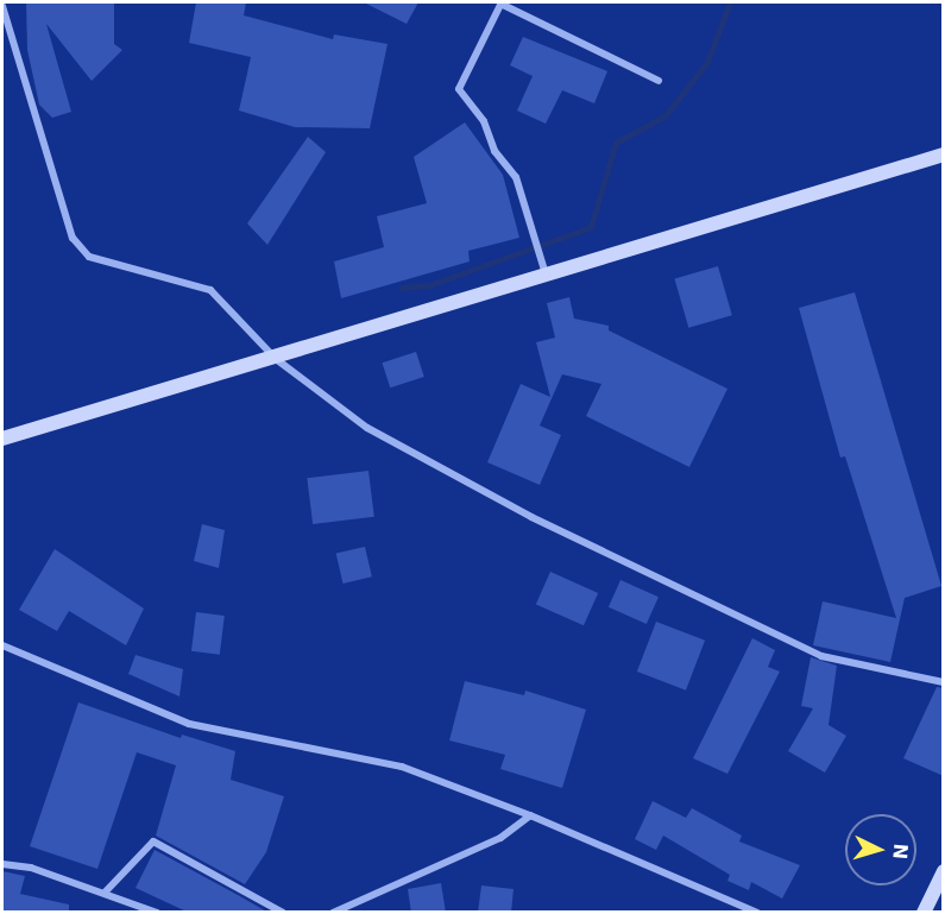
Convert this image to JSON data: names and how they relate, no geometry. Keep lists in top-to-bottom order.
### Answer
{
  "north": "right"
}
